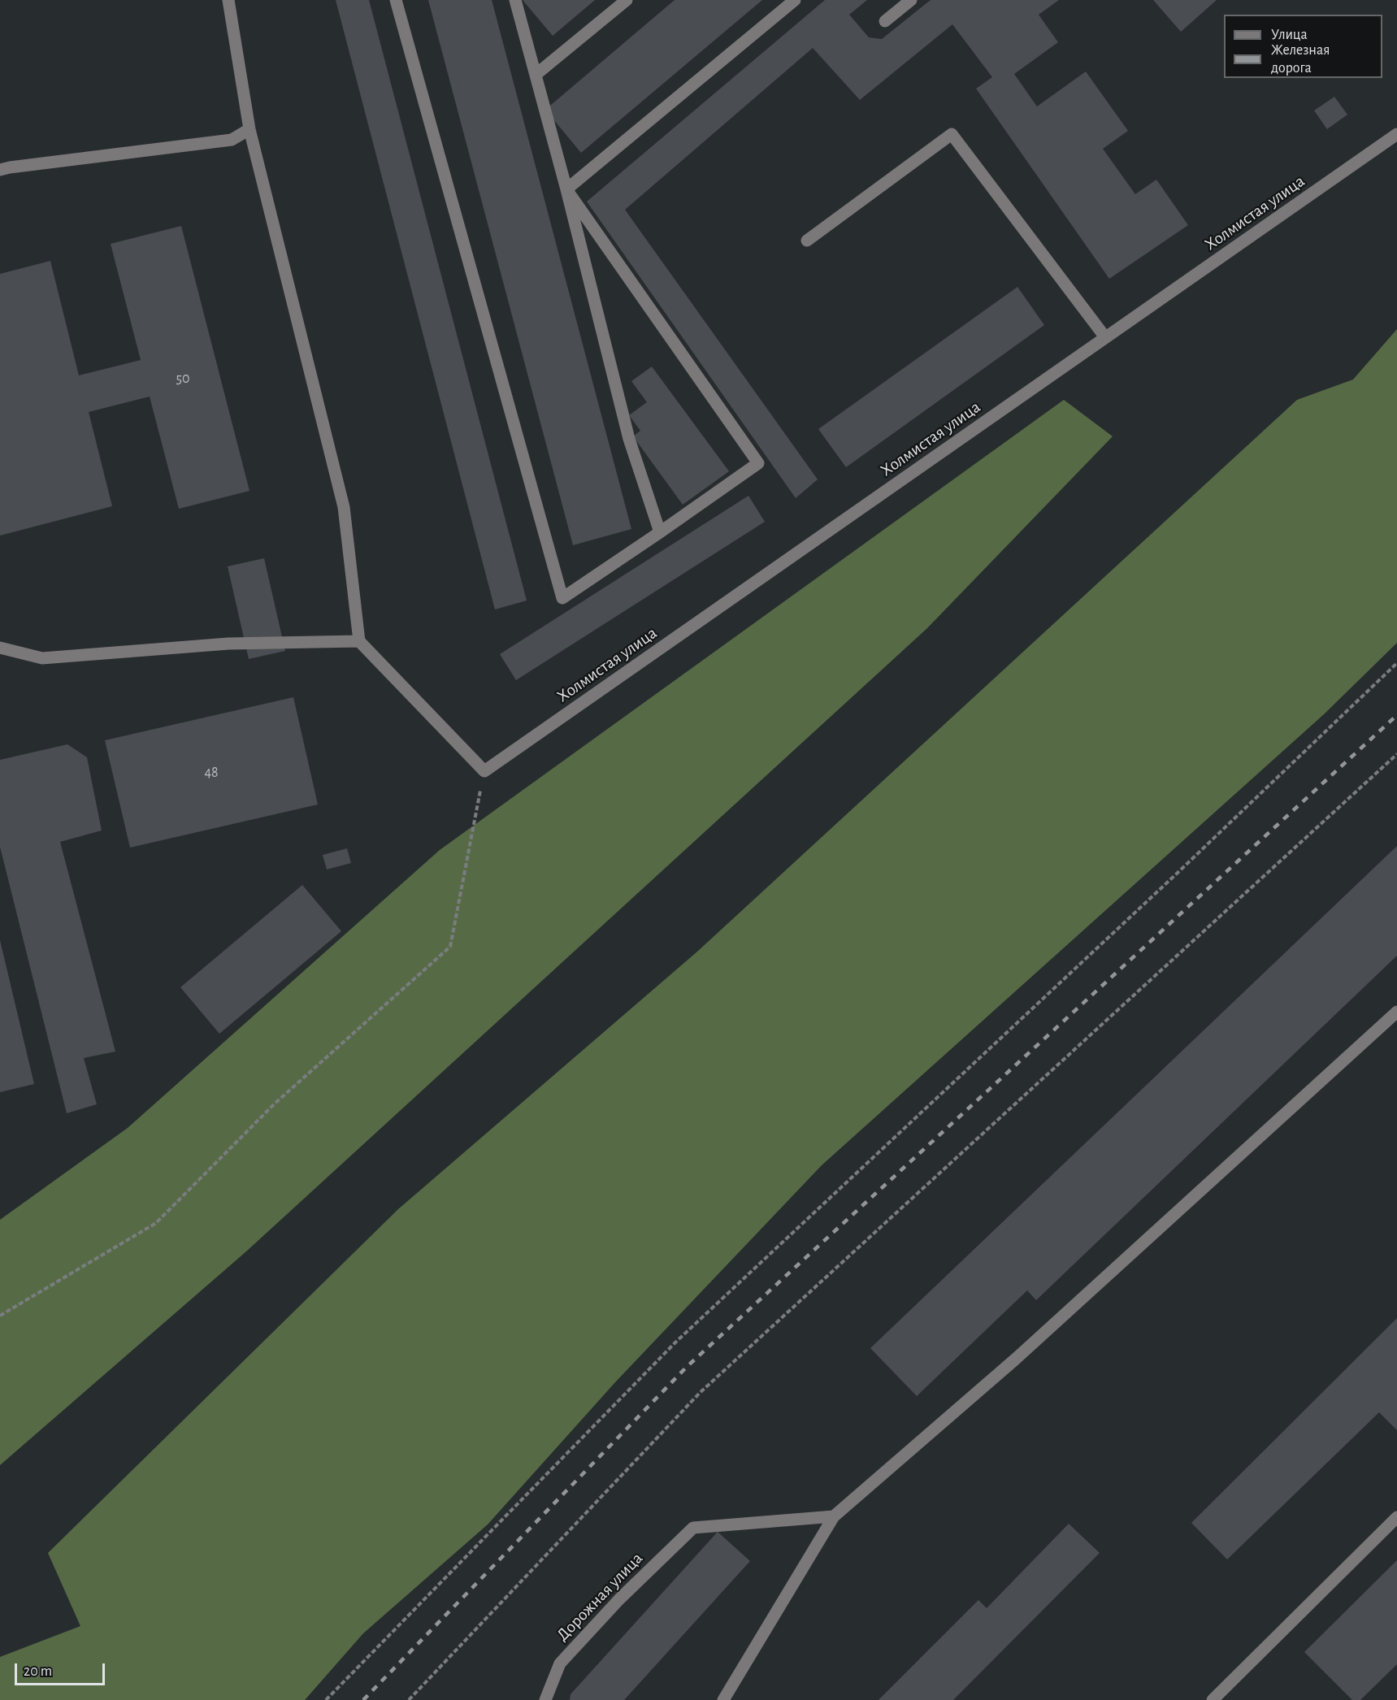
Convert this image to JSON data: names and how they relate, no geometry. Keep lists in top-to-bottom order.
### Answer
{
  "streets": {
    "street": ["Холмистая улица", "Дорожная улица"]
  },
  "house_numbers": ["50", "48"],
  "legend": ["Улица", "Железная дорога"],
  "scale_bar": "20 m"
}
